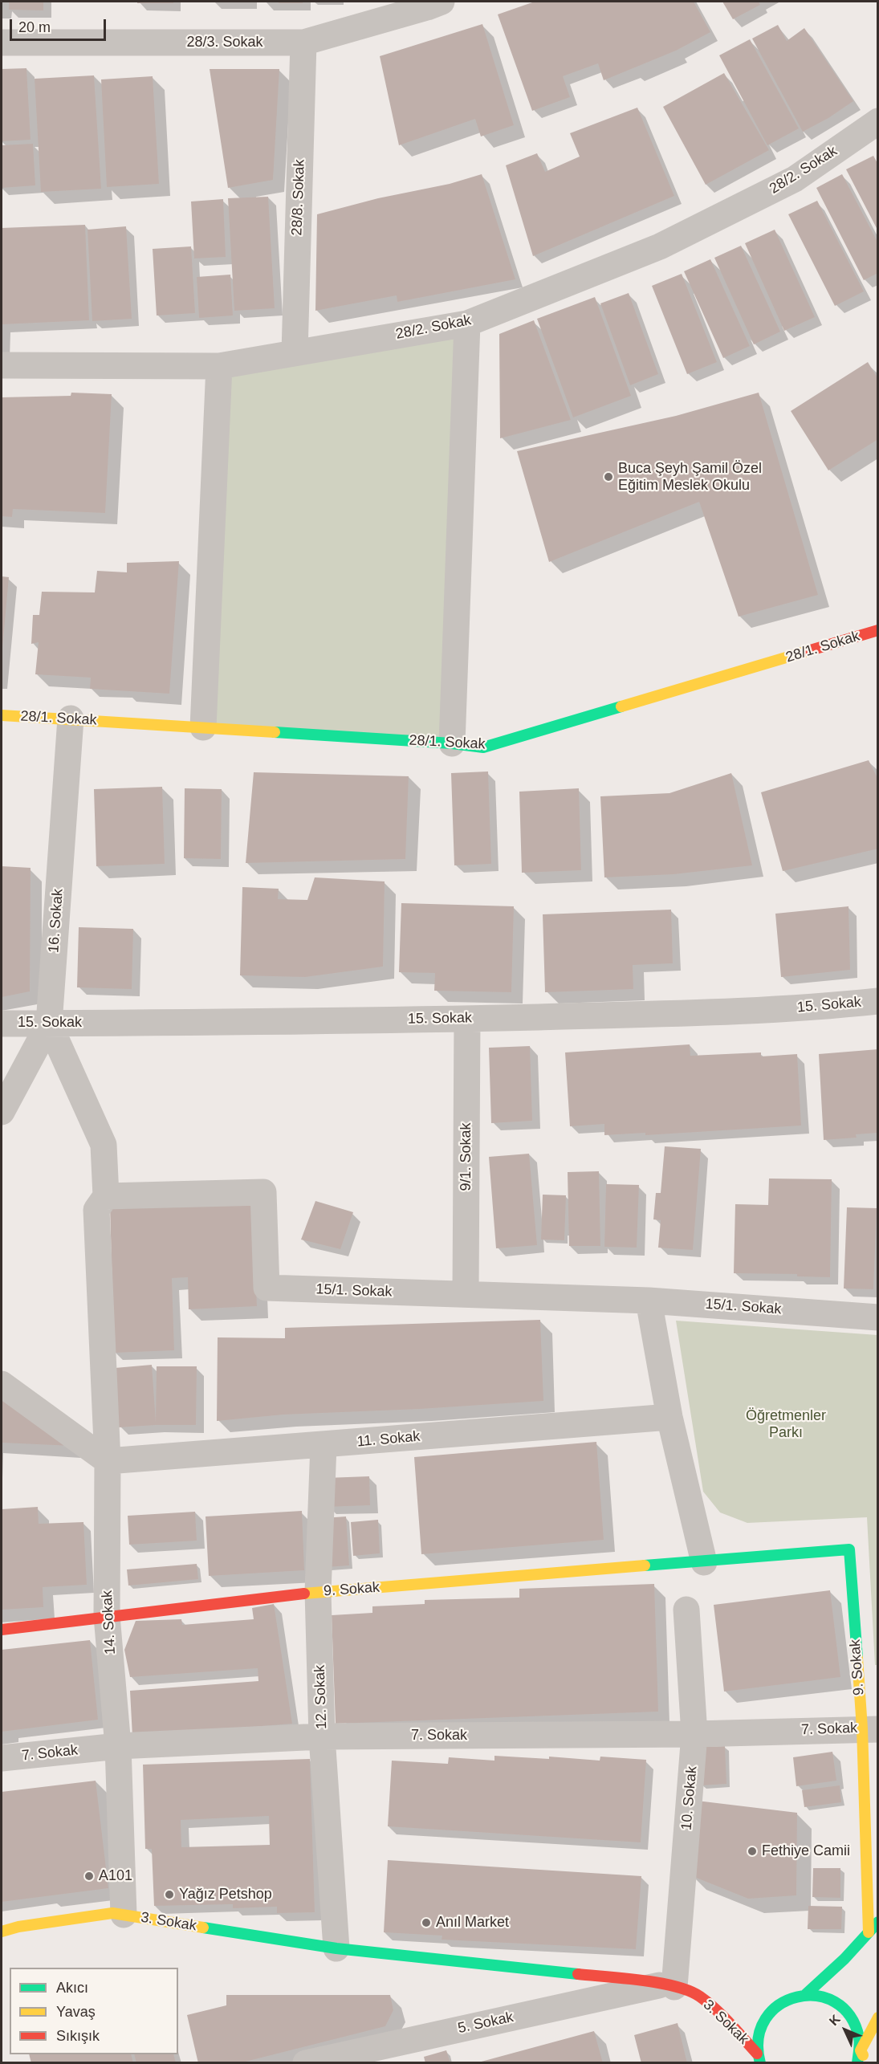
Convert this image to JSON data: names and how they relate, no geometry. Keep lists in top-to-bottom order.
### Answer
{
  "streets": {
    "street": [
      "28/3. Sokak",
      "28/2. Sokak",
      "28/8. Sokak",
      "28/1. Sokak",
      "16. Sokak",
      "15. Sokak",
      "9/1. Sokak",
      "15/1. Sokak",
      "11. Sokak",
      "9. Sokak",
      "14. Sokak",
      "12. Sokak",
      "7. Sokak",
      "10. Sokak",
      "3. Sokak",
      "5. Sokak"
    ]
  },
  "crossings": [
    ["28/3. Sokak", "28/8. Sokak"],
    ["28/2. Sokak", "28/8. Sokak"],
    ["28/1. Sokak", "16. Sokak"],
    ["16. Sokak", "15. Sokak"],
    ["15. Sokak", "9/1. Sokak"],
    ["9/1. Sokak", "15/1. Sokak"],
    ["15/1. Sokak", "14. Sokak"],
    ["11. Sokak", "14. Sokak"],
    ["11. Sokak", "12. Sokak"],
    ["9. Sokak", "14. Sokak"],
    ["9. Sokak", "12. Sokak"],
    ["9. Sokak", "7. Sokak"],
    ["14. Sokak", "7. Sokak"],
    ["14. Sokak", "3. Sokak"],
    ["12. Sokak", "7. Sokak"],
    ["12. Sokak", "3. Sokak"],
    ["7. Sokak", "10. Sokak"],
    ["10. Sokak", "3. Sokak"],
    ["10. Sokak", "5. Sokak"],
    ["3. Sokak", "5. Sokak"]
  ],
  "parks": ["Öğretmenler Parkı"],
  "places": [
    "Buca Şeyh Şamil Özel Eğitim Meslek Okulu",
    "Fethiye Camii",
    "A101",
    "Yağız Petshop",
    "Anıl Market"
  ],
  "legend": ["Akıcı", "Yavaş", "Sıkışık"],
  "scale_bar": "20 m",
  "north": "top left"
}
